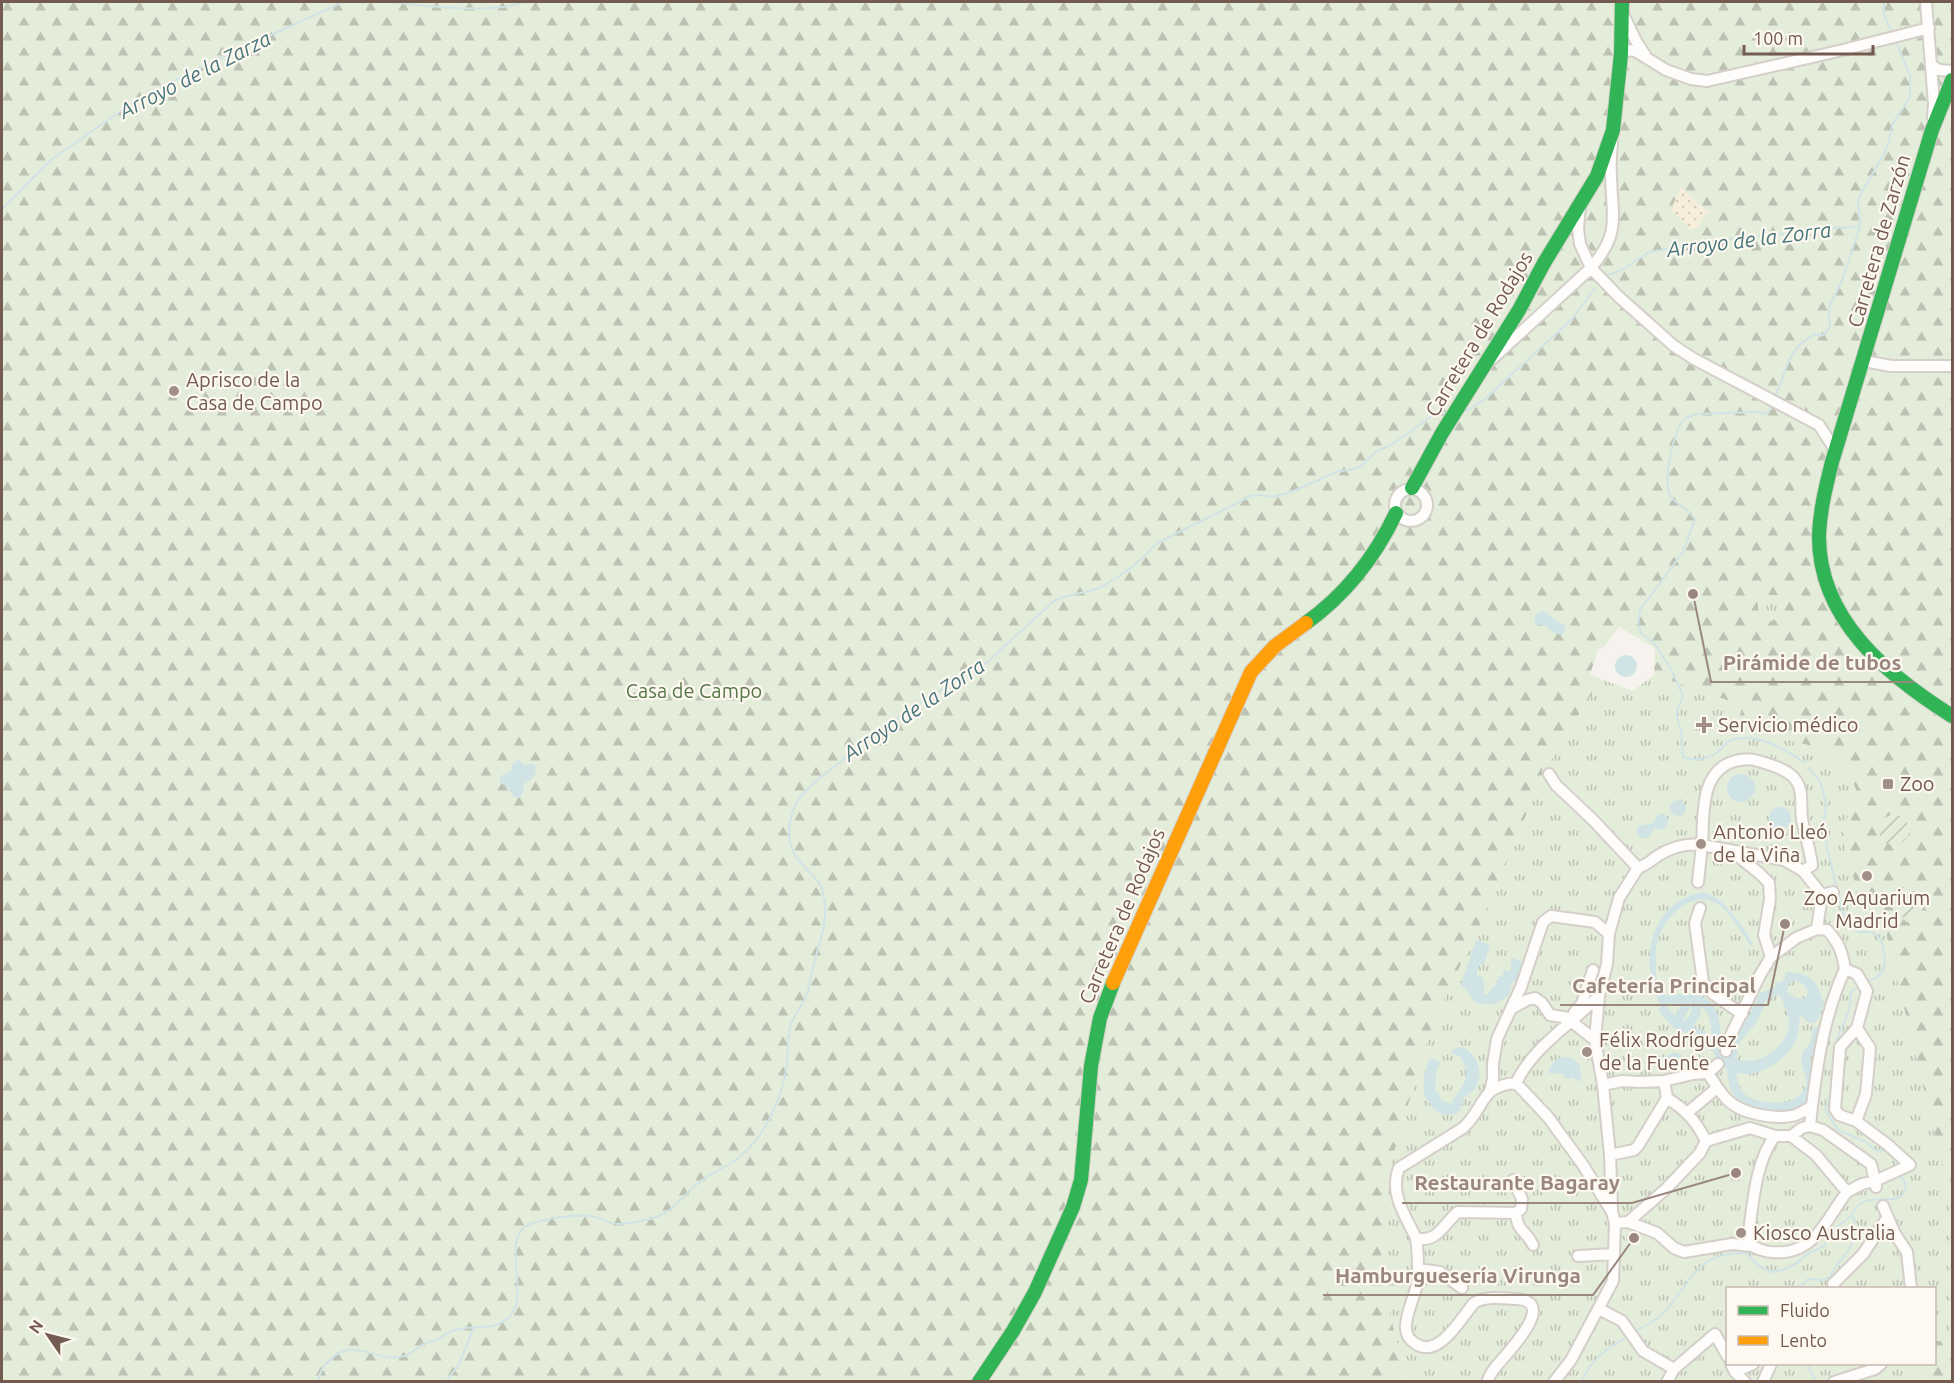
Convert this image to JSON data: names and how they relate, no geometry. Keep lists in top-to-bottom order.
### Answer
{
  "streets": {
    "street": ["Carretera de Zarzón", "Carretera de Rodajos"]
  },
  "water": ["Arroyo de la Zarza", "Arroyo de la Zorra"],
  "parks": ["Casa de Campo"],
  "places": {
    "other": [
      "Aprisco de la Casa de Campo",
      "Pirámide de tubos",
      "Antonio Lleó de la Viña",
      "Zoo Aquarium Madrid",
      "Cafetería Principal",
      "Félix Rodríguez de la Fuente",
      "Restaurante Bagaray",
      "Kiosco Australia",
      "Hamburguesería Virunga"
    ],
    "health": ["Servicio médico"],
    "transit": ["Zoo"]
  },
  "legend": ["Fluido", "Lento"],
  "scale_bar": "100 m",
  "north": "top left"
}
